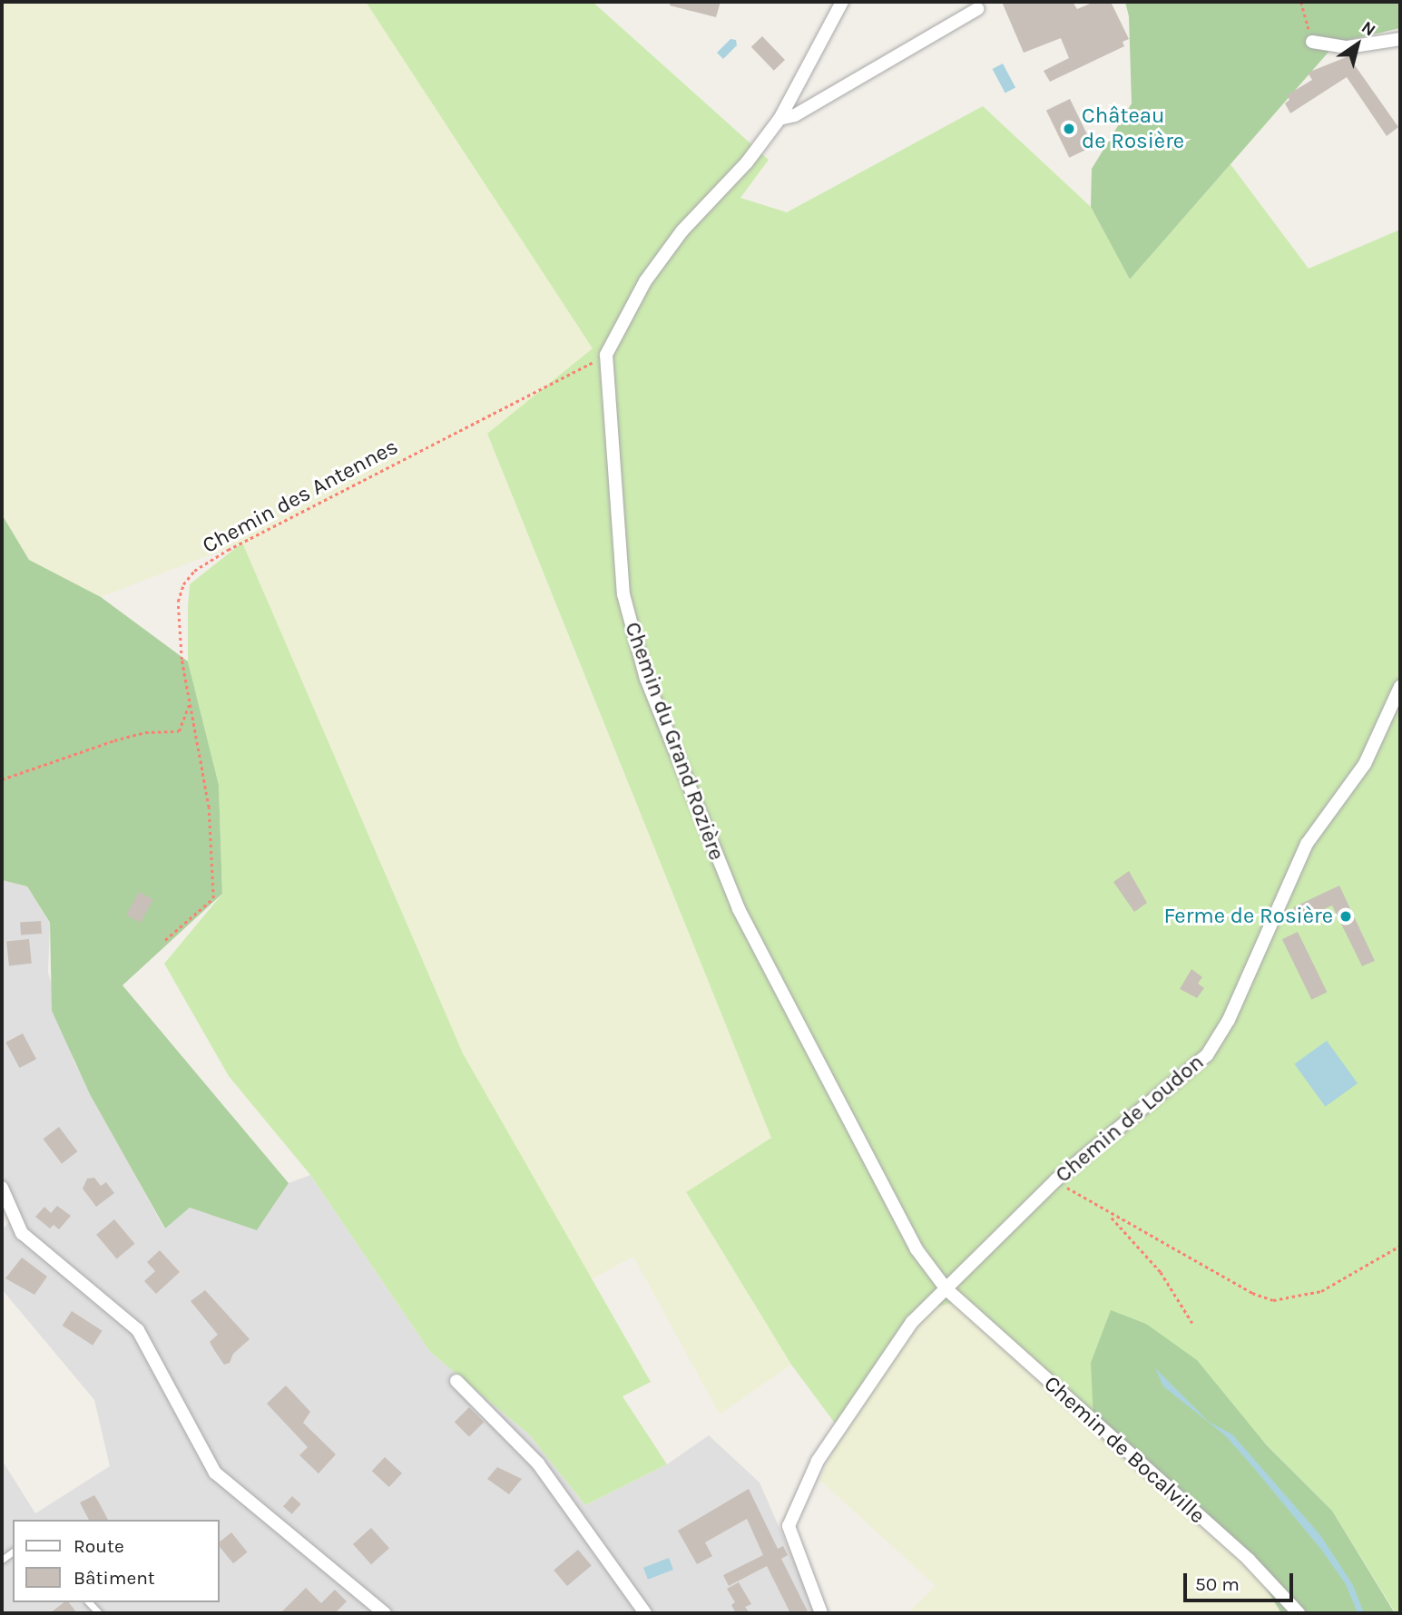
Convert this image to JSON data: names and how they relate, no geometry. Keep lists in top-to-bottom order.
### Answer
{
  "streets": {
    "street": ["Chemin du Grand Rozière", "Chemin de Loudon", "Chemin de Bocalville"],
    "path": ["Chemin des Antennes"]
  },
  "crossings": [
    ["Chemin des Antennes", "Chemin du Grand Rozière"],
    ["Chemin du Grand Rozière", "Chemin de Loudon"],
    ["Chemin du Grand Rozière", "Chemin de Bocalville"],
    ["Chemin de Loudon", "Chemin de Bocalville"]
  ],
  "places": ["Château de Rosière", "Ferme de Rosière"],
  "legend": ["Route", "Bâtiment"],
  "scale_bar": "50 m",
  "north": "top right"
}
